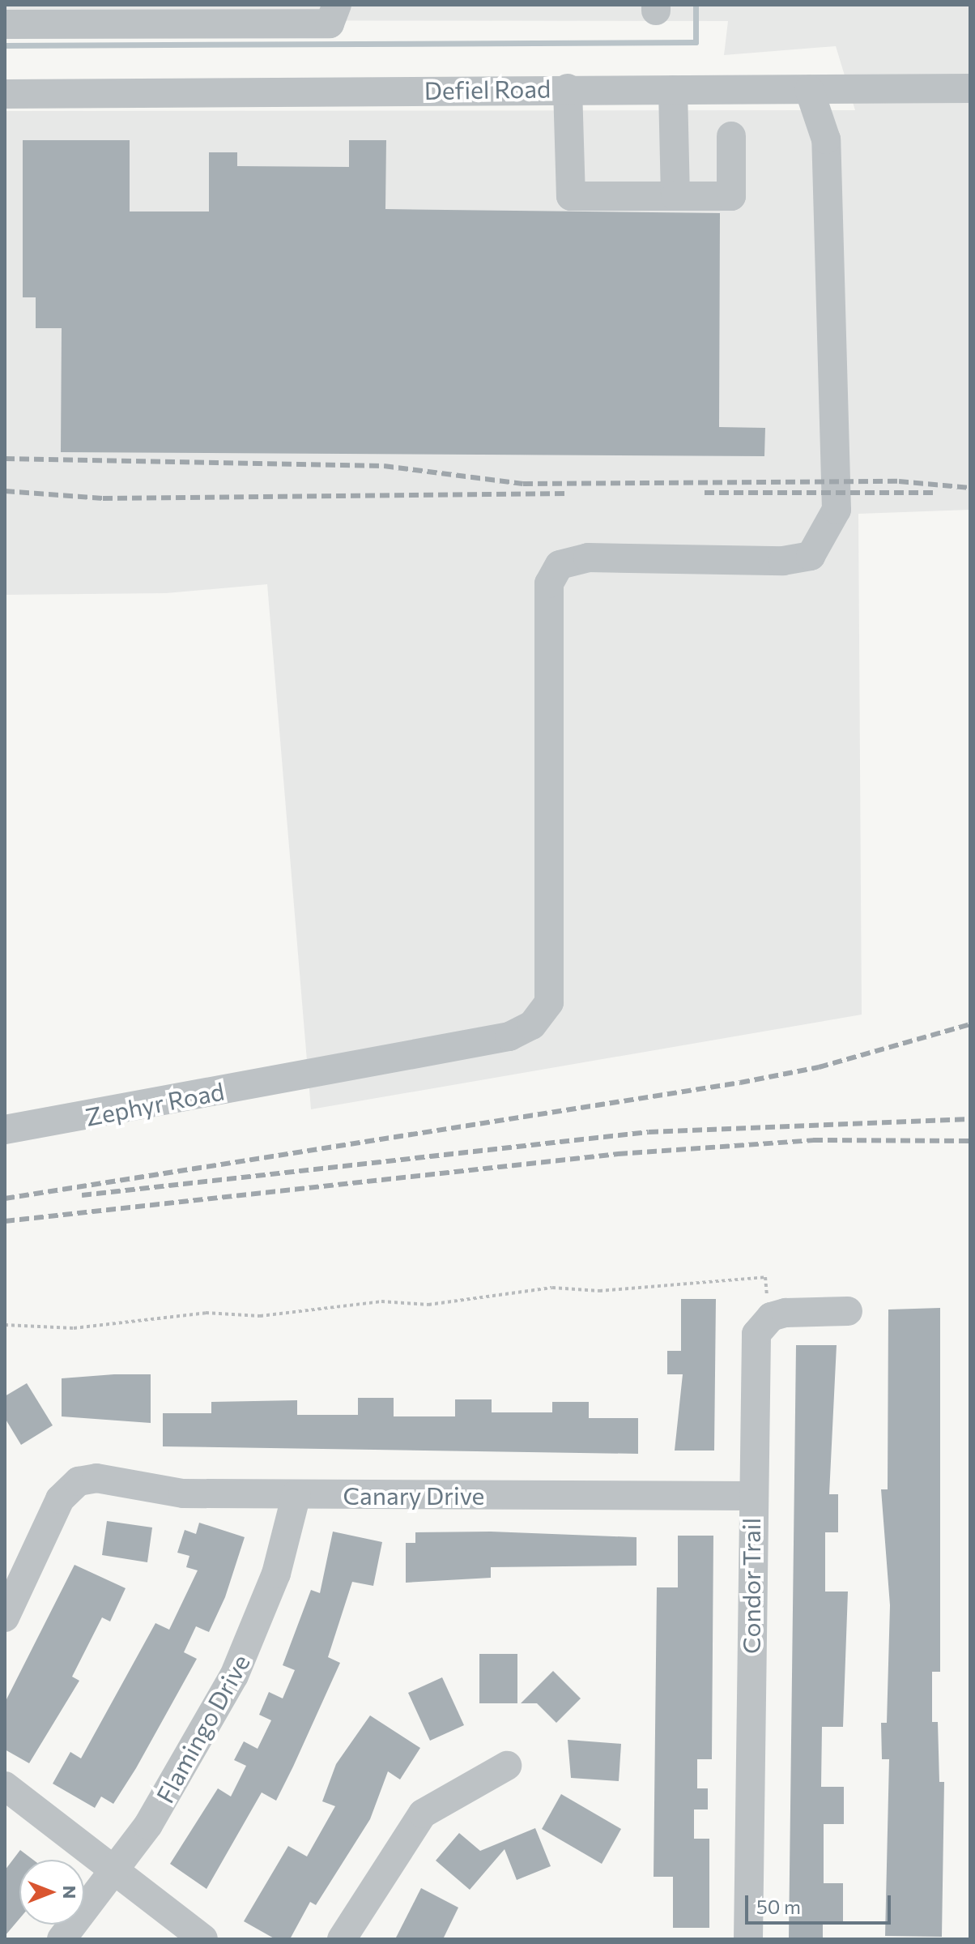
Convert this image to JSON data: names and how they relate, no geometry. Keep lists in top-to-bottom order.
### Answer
{
  "streets": {
    "street": [
      "Defiel Road",
      "Zephyr Road",
      "Canary Drive",
      "Condor Trail",
      "Flamingo Drive"
    ]
  },
  "crossings": [
    ["Defiel Road", "Zephyr Road"],
    ["Canary Drive", "Condor Trail"],
    ["Canary Drive", "Flamingo Drive"]
  ],
  "scale_bar": "50 m",
  "north": "right"
}
